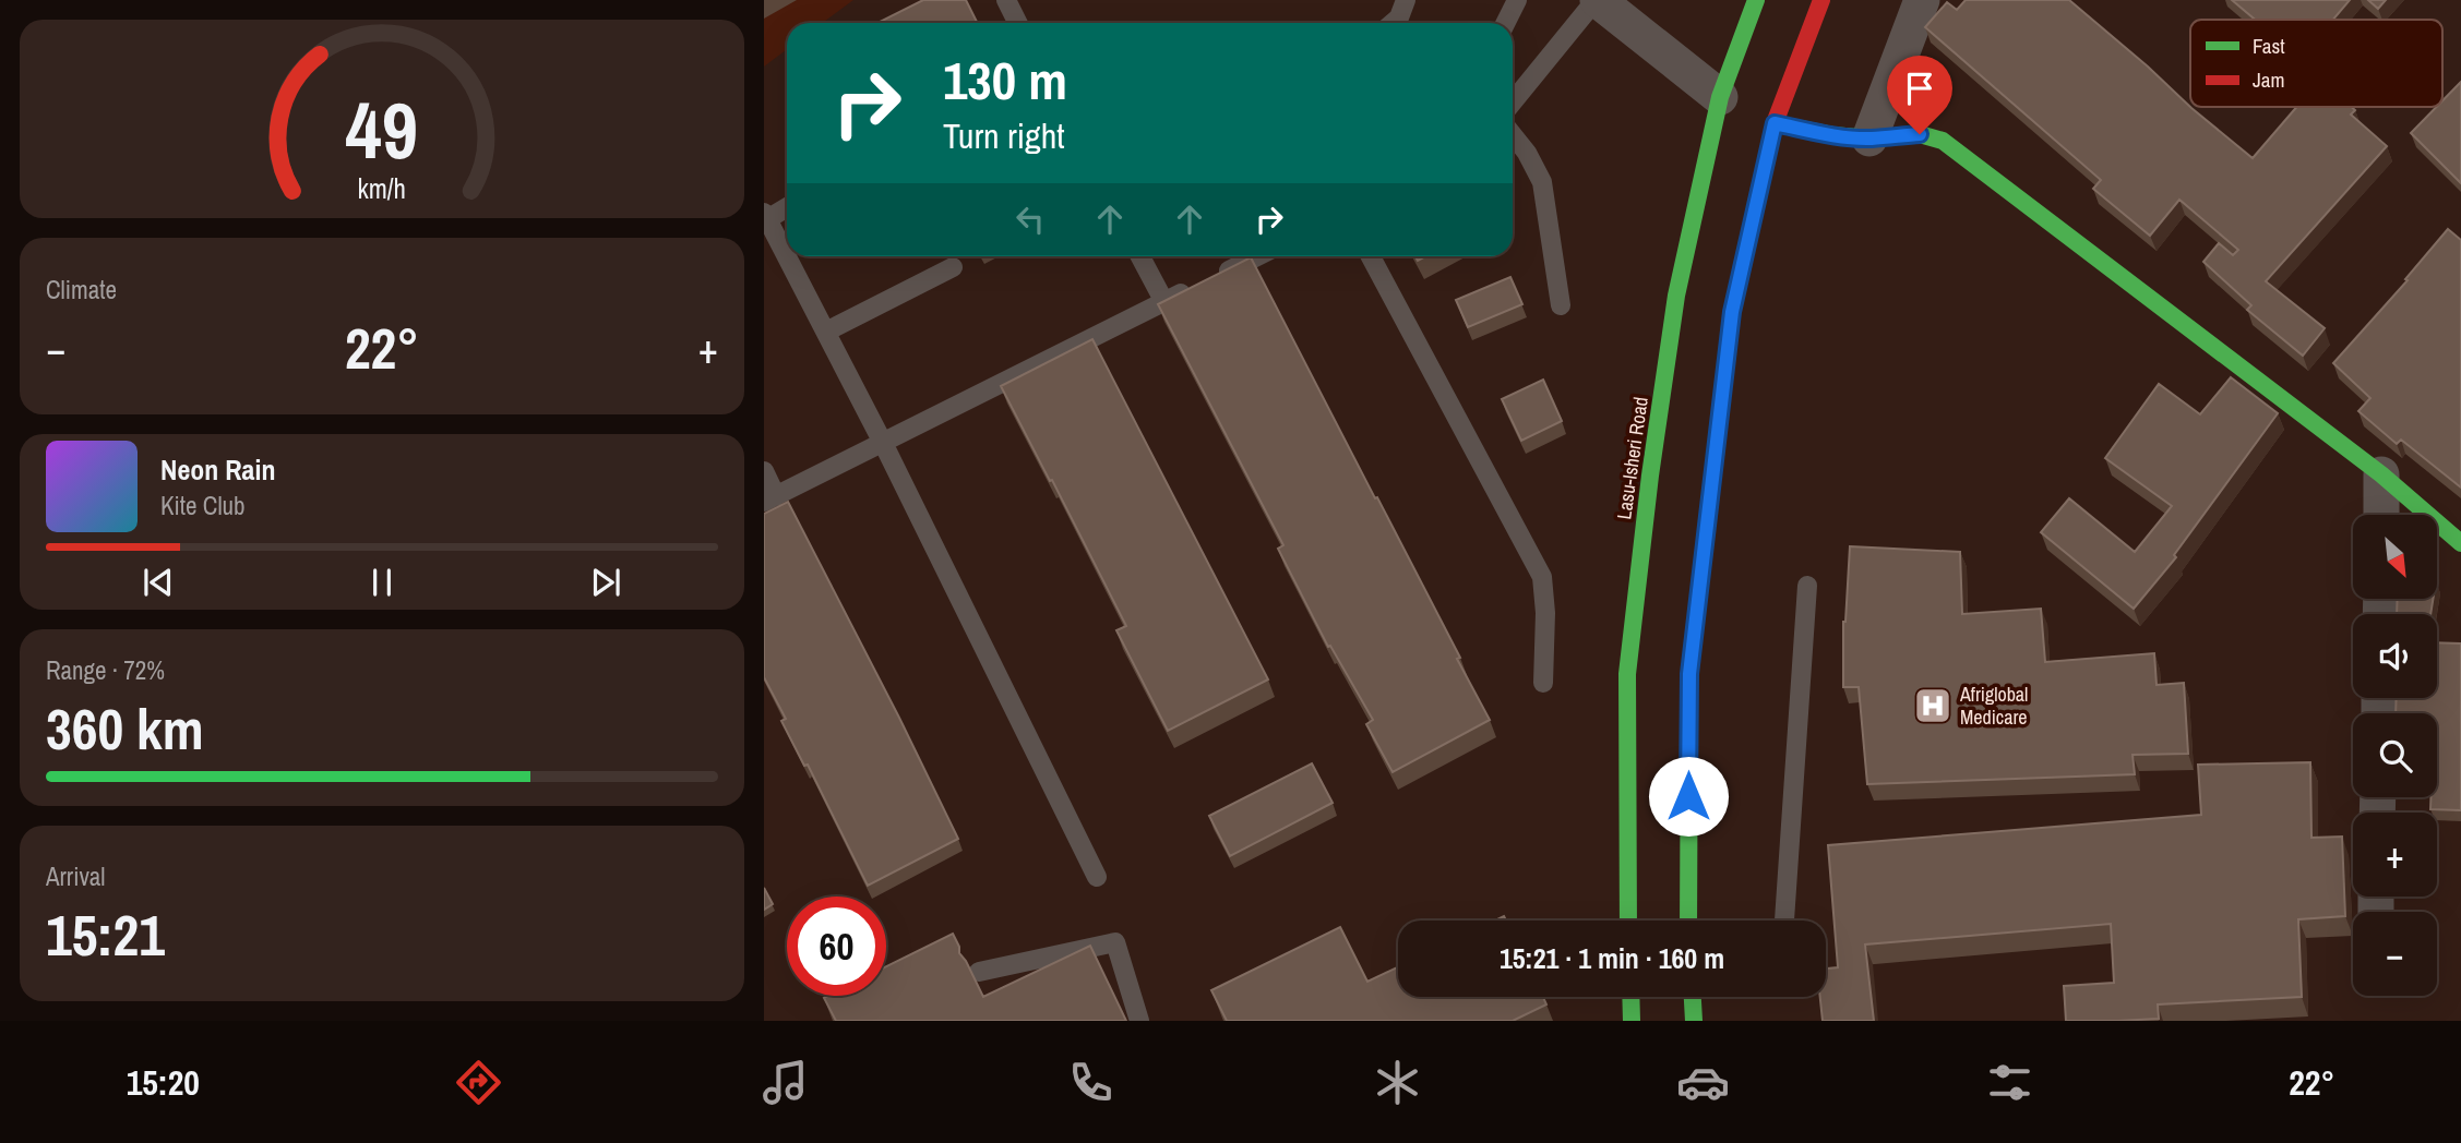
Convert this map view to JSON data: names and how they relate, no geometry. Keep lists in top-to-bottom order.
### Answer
{
  "streets": {
    "main road": ["Lasu-Isheri Road"]
  },
  "places": {
    "hospital": ["Afriglobal Medicare"]
  },
  "legend": ["Fast", "Jam"],
  "north": "bottom right",
  "page": {
    "turn": ["130 m", "Turn right"],
    "tile": [
      "Climate",
      ["Range · 72%", "360 km"],
      ["Arrival", "15:21"]
    ],
    "heat": ["−", "22°", "+"],
    "song": ["Neon Rain", "Kite Club"],
    "map_buttons": ["+", "−"],
    "limit": "60",
    "trip": "15:21 · 1 min · 160 m",
    "tabs": ["15:20", "22°"],
    "gauge": ["49", "km/h"]
  }
}
